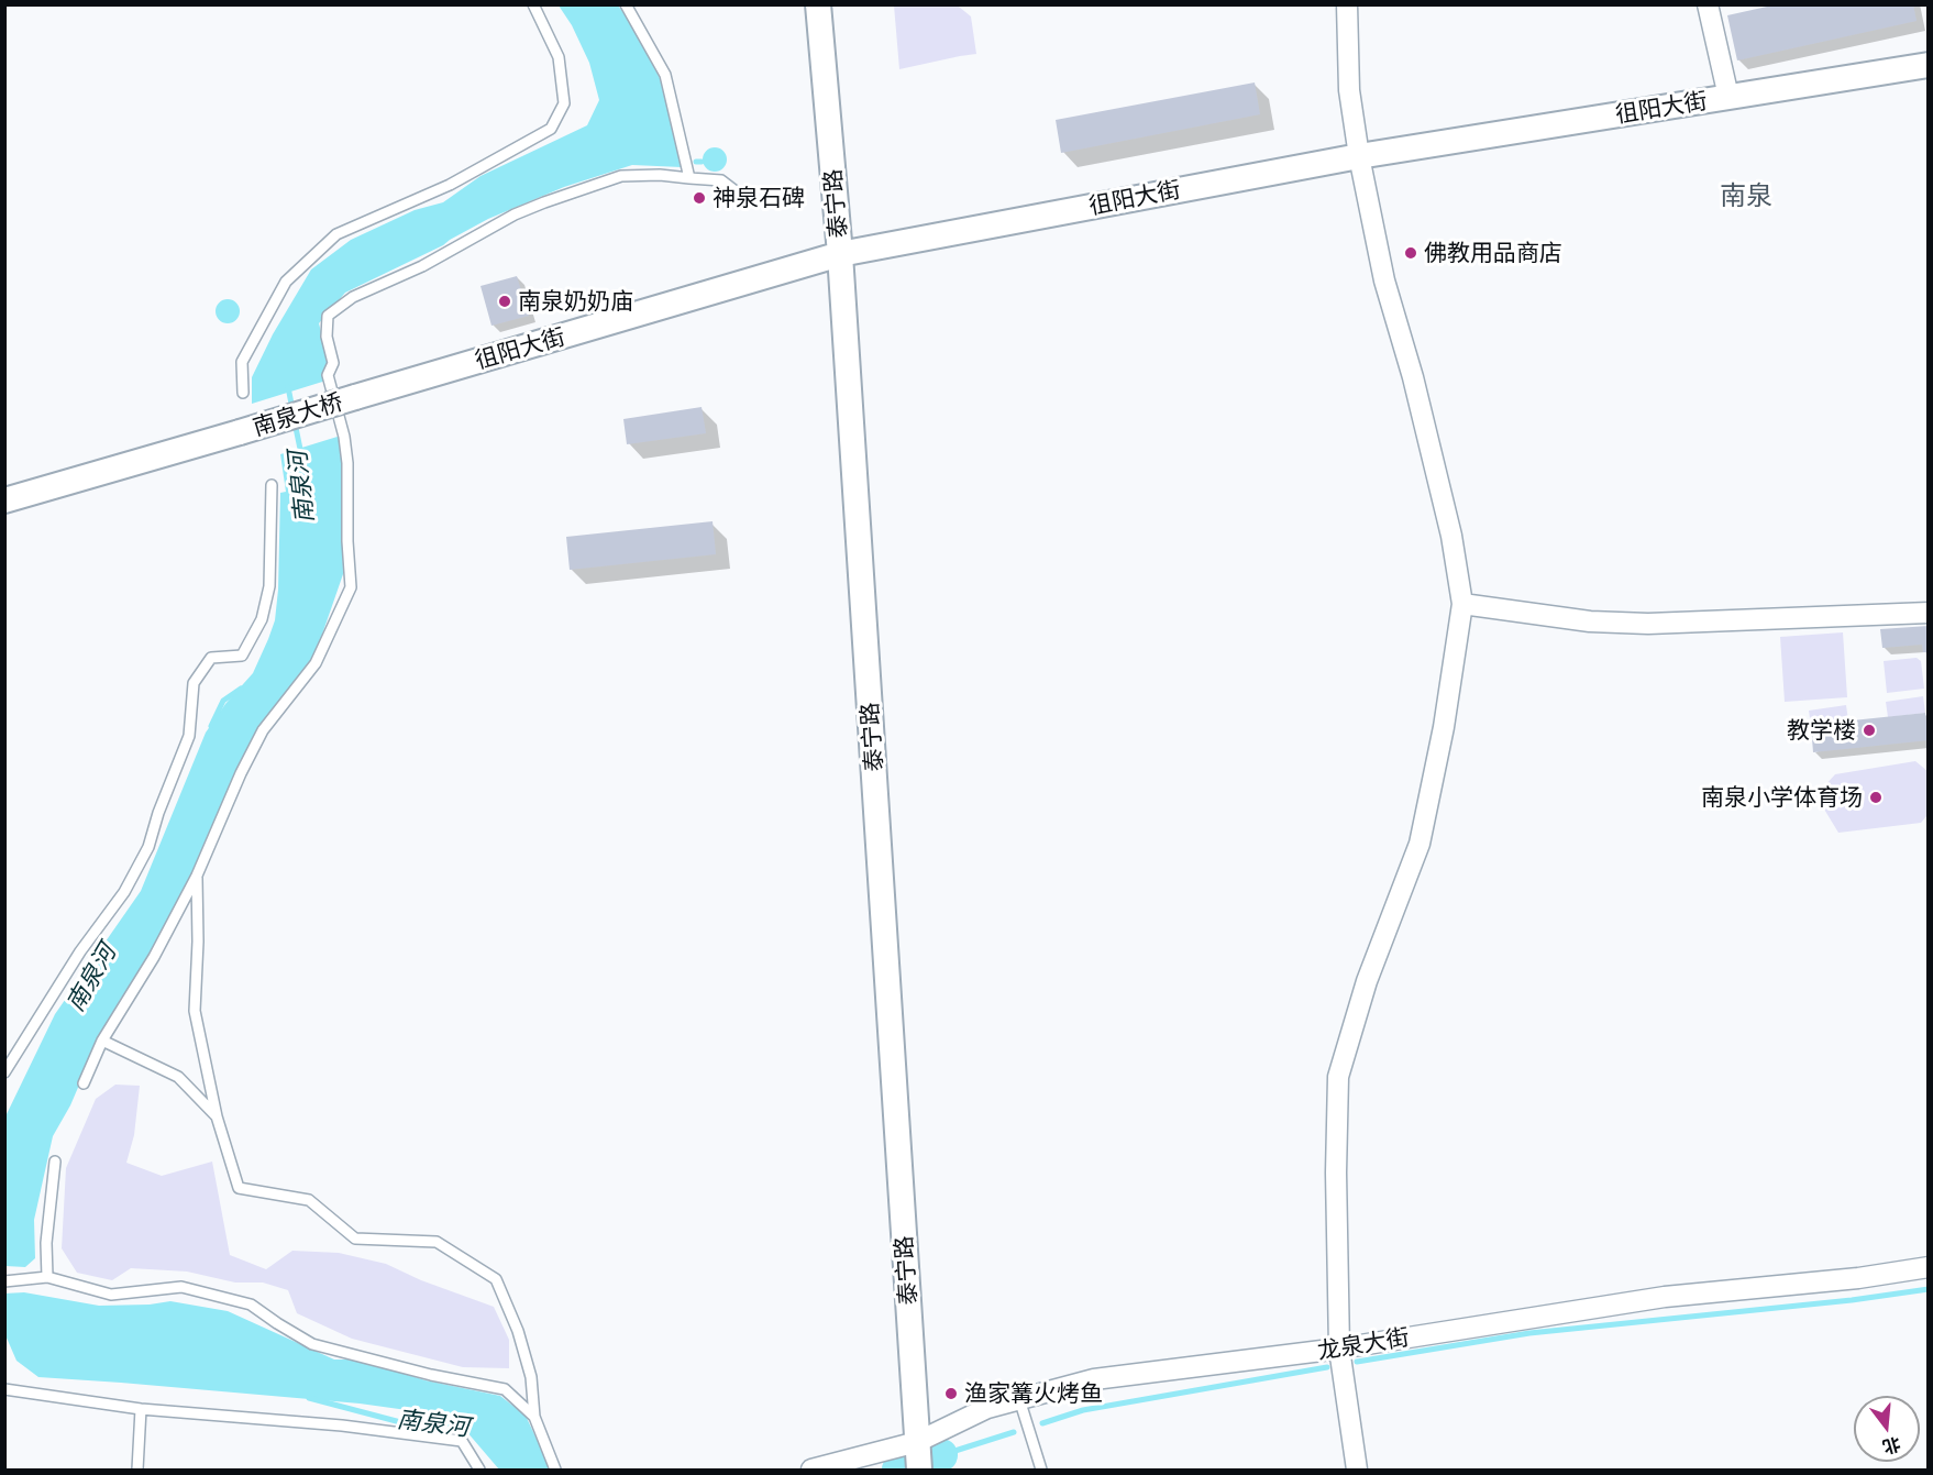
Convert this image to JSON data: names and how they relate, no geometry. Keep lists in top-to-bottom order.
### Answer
{
  "streets": {
    "street": [
      "徂阳大街",
      "泰宁路",
      "南泉大桥",
      "龙泉大街"
    ]
  },
  "crossings": [
    ["徂阳大街", "泰宁路"],
    ["徂阳大街", "南泉大桥"],
    ["泰宁路", "龙泉大街"]
  ],
  "districts": ["南泉"],
  "water": ["南泉河"],
  "places": [
    "神泉石碑",
    "佛教用品商店",
    "南泉奶奶庙",
    "教学楼",
    "南泉小学体育场",
    "渔家篝火烤鱼"
  ],
  "north": "bottom"
}
